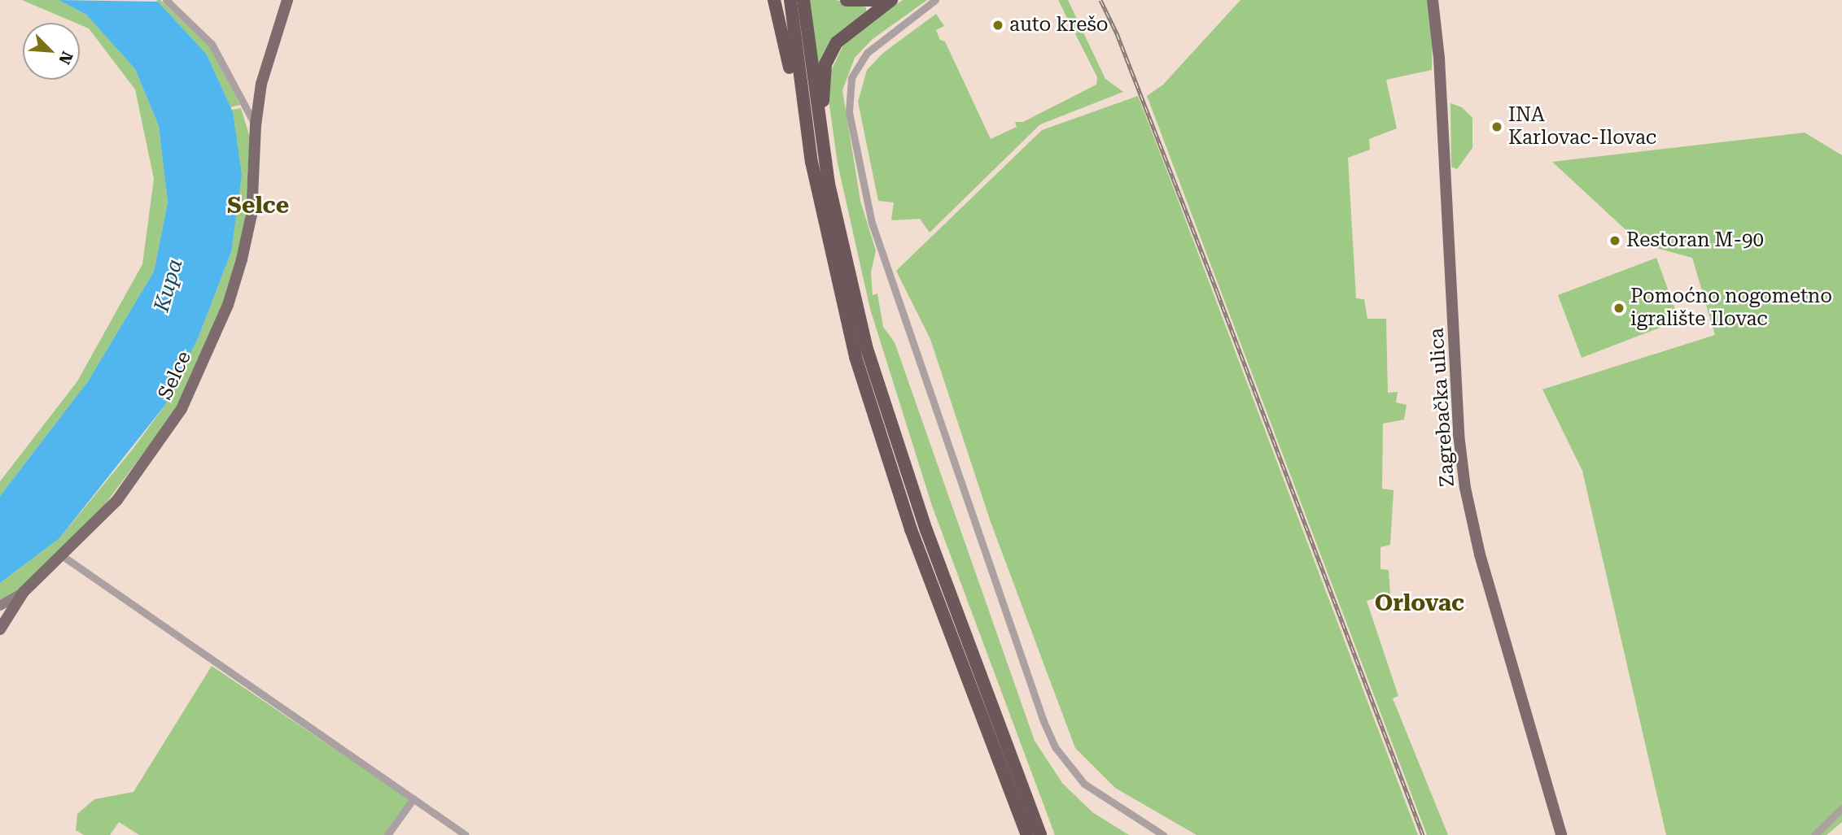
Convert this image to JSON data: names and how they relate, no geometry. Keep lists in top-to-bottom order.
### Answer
{
  "streets": {
    "main road": ["Selce", "Zagrebačka ulica"]
  },
  "districts": ["Selce", "Orlovac"],
  "water": ["Kupa"],
  "places": [
    "auto krešo",
    "INA Karlovac-Ilovac",
    "Restoran M-90",
    "Pomoćno nogometno igralište Ilovac"
  ],
  "north": "bottom right"
}
